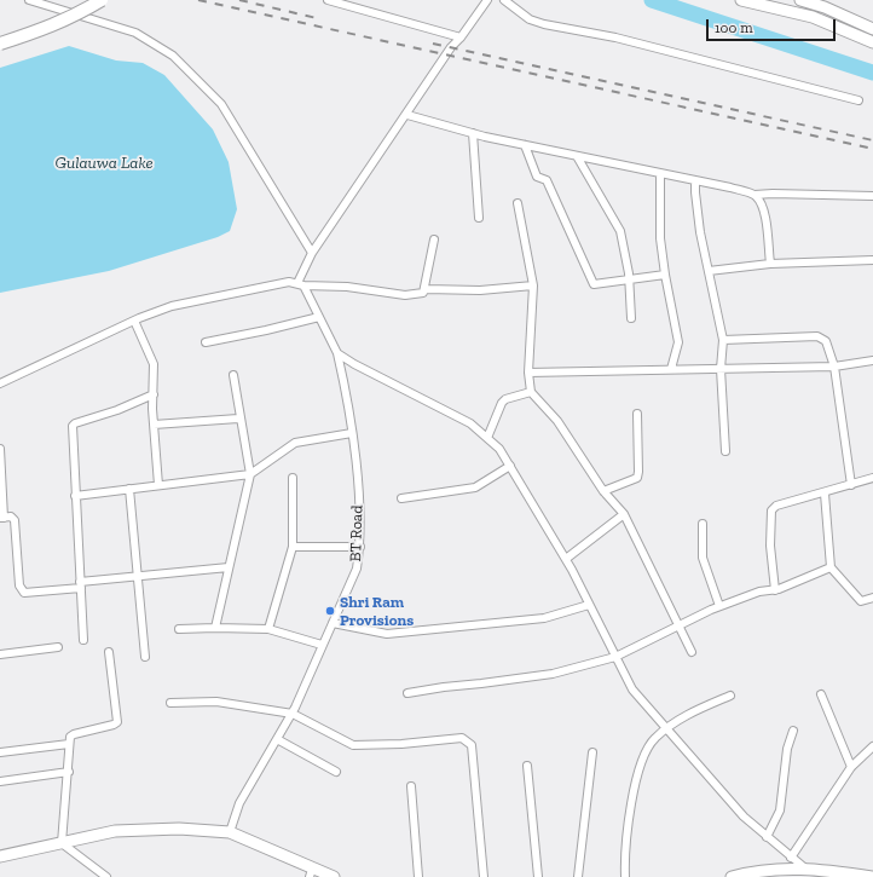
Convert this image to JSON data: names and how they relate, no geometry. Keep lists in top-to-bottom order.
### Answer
{
  "streets": {
    "street": ["BT Road"]
  },
  "water": ["Gulauwa Lake"],
  "places": ["Shri Ram Provisions"],
  "scale_bar": "100 m"
}
